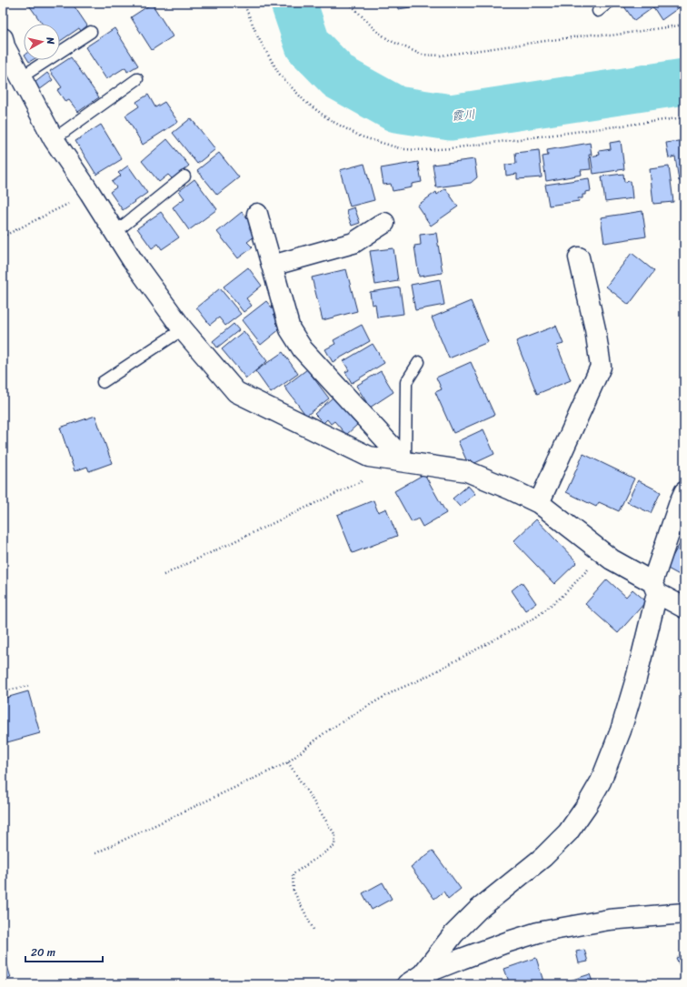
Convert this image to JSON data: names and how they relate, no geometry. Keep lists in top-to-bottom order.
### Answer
{
  "water": ["霞川"],
  "scale_bar": "20 m",
  "north": "right"
}
